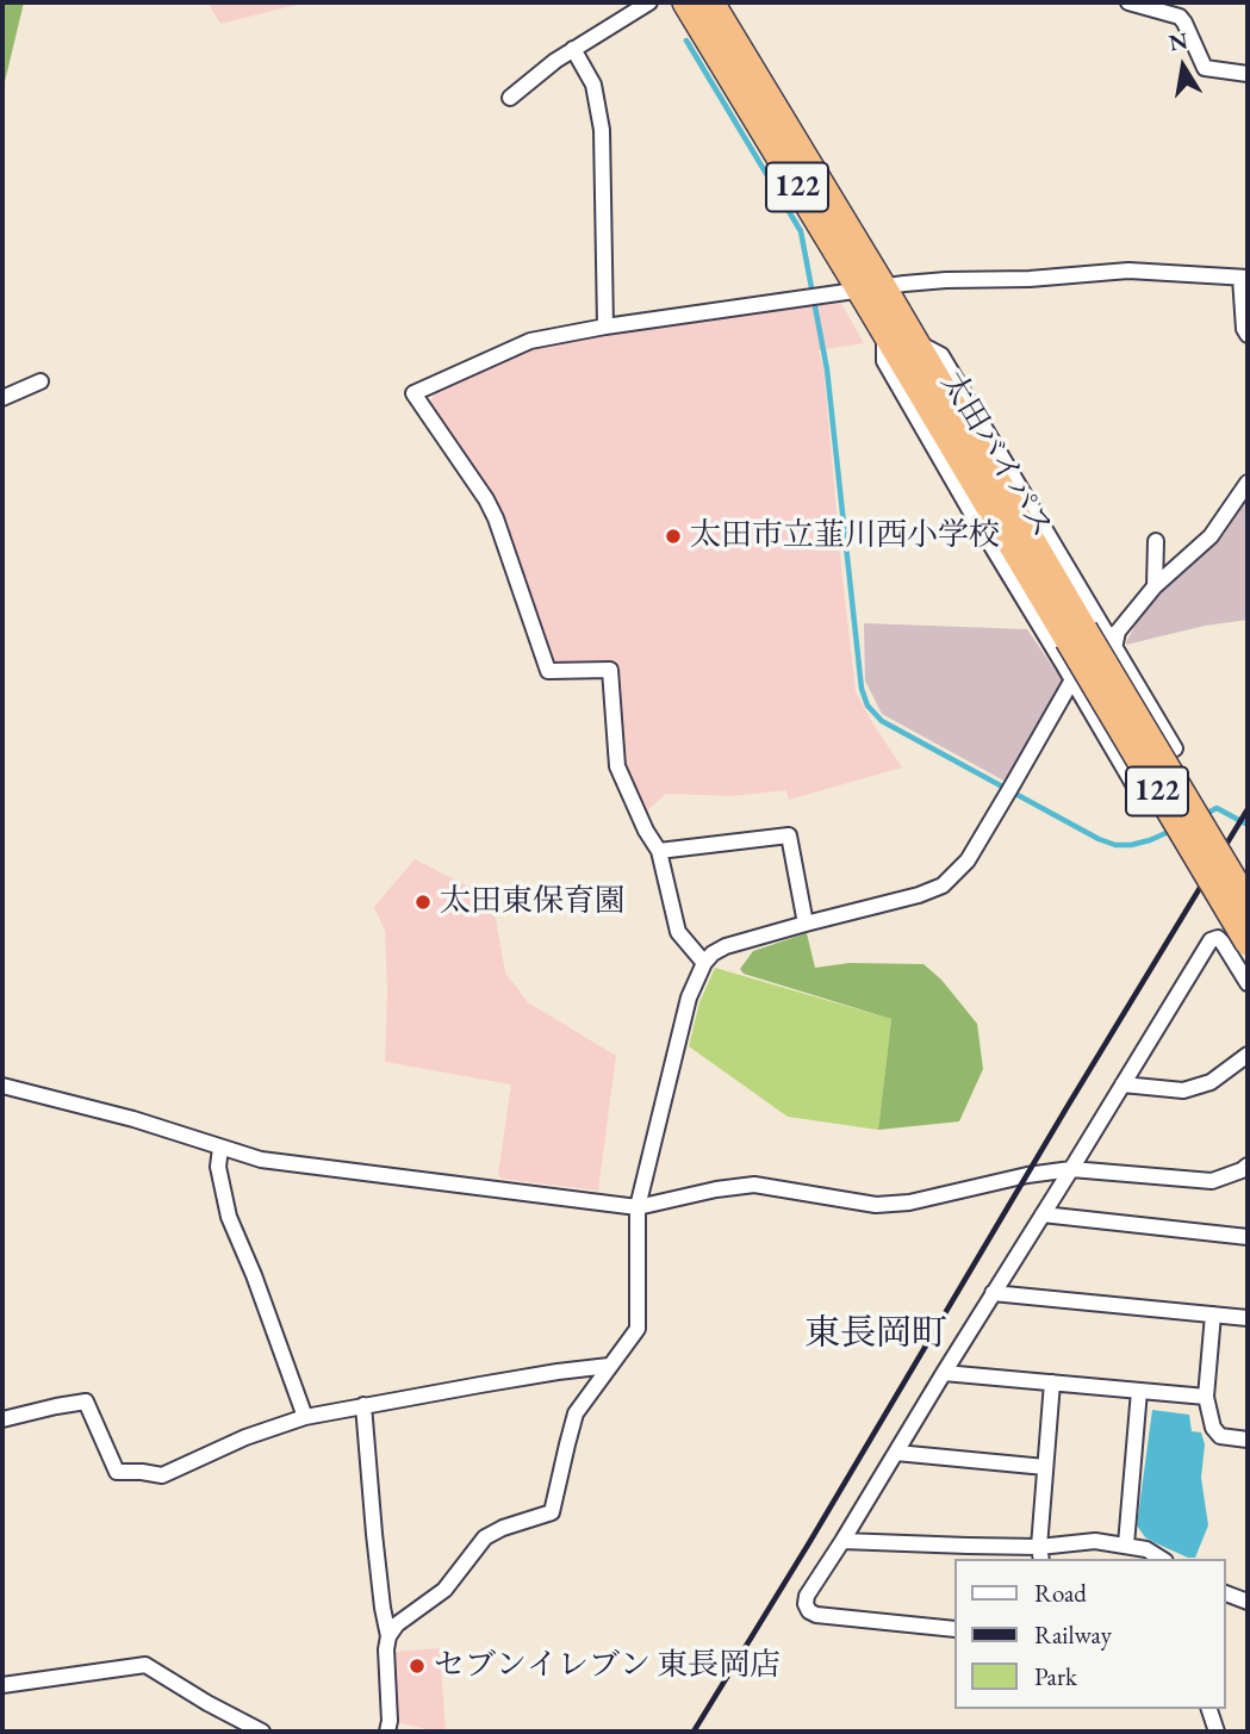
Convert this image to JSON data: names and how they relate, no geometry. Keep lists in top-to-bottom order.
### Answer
{
  "streets": {
    "highway": ["122", "太田バイパス"]
  },
  "districts": ["東長岡町"],
  "places": ["太田市立韮川西小学校", "太田東保育園", "セブンイレブン 東長岡店"],
  "legend": ["Road", "Railway", "Park"],
  "north": "top"
}
